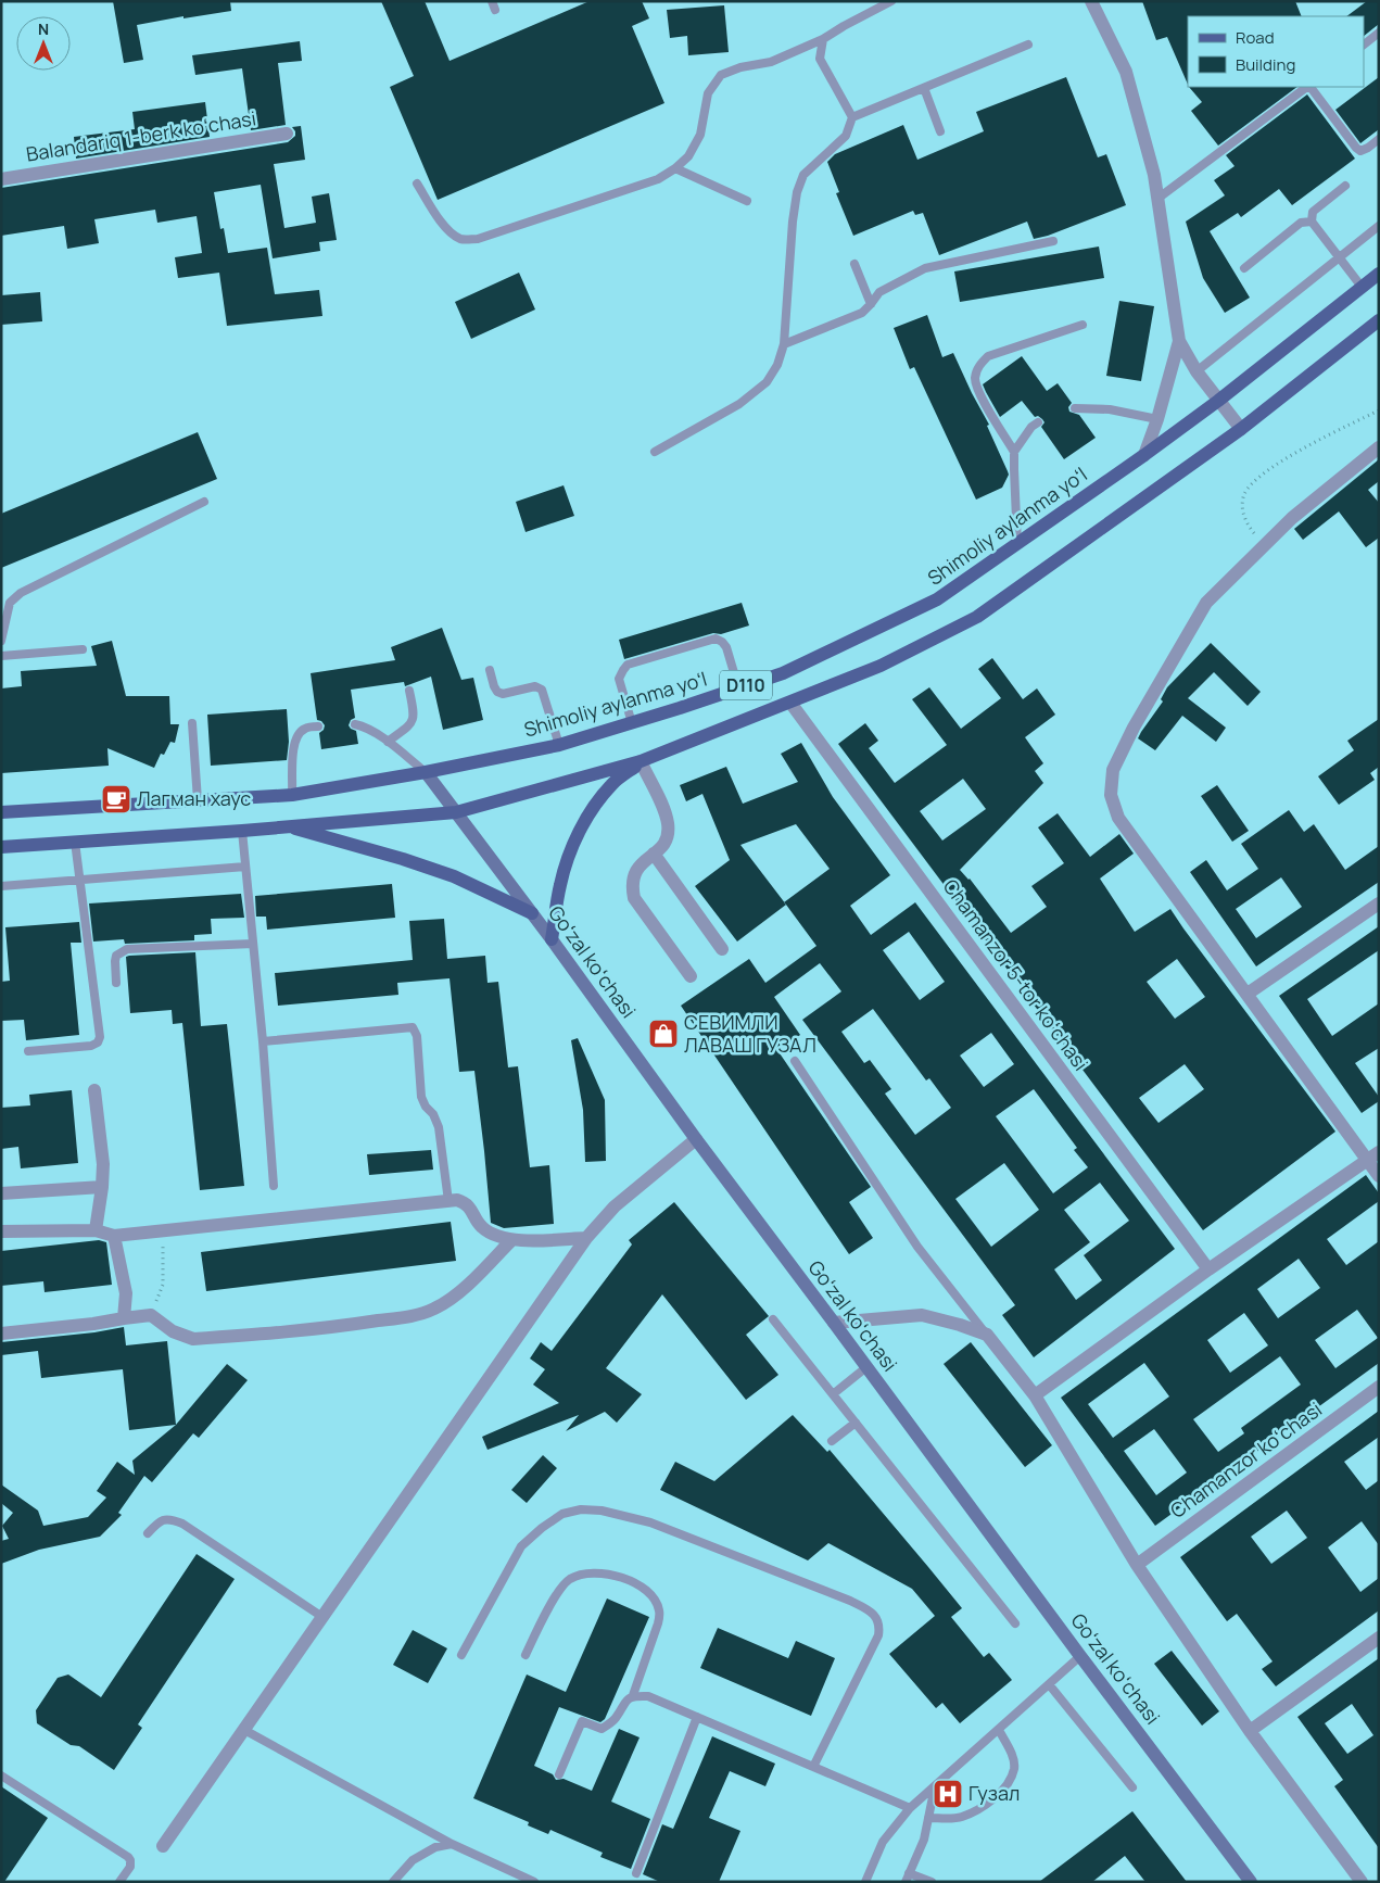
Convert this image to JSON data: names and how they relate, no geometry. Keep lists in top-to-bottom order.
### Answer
{
  "streets": {
    "main road": ["Shimoliy aylanma yoʻl", "D110", "Goʻzal koʻchasi"],
    "street": ["Balandariq 1-berk koʻchasi", "Chamanzor 5-tor koʻchasi", "Chamanzor koʻchasi"]
  },
  "crossings": [
    ["Shimoliy aylanma yoʻl", "Goʻzal koʻchasi"],
    ["D110", "Goʻzal koʻchasi"],
    ["D110", "Chamanzor 5-tor koʻchasi"]
  ],
  "places": {
    "cafe": ["Лагман хаус"],
    "shop": ["СЕВИМЛИ ЛАВАШ ГУЗАЛ"],
    "hospital": ["Гузал"]
  },
  "legend": ["Road", "Building"],
  "north": "top"
}
